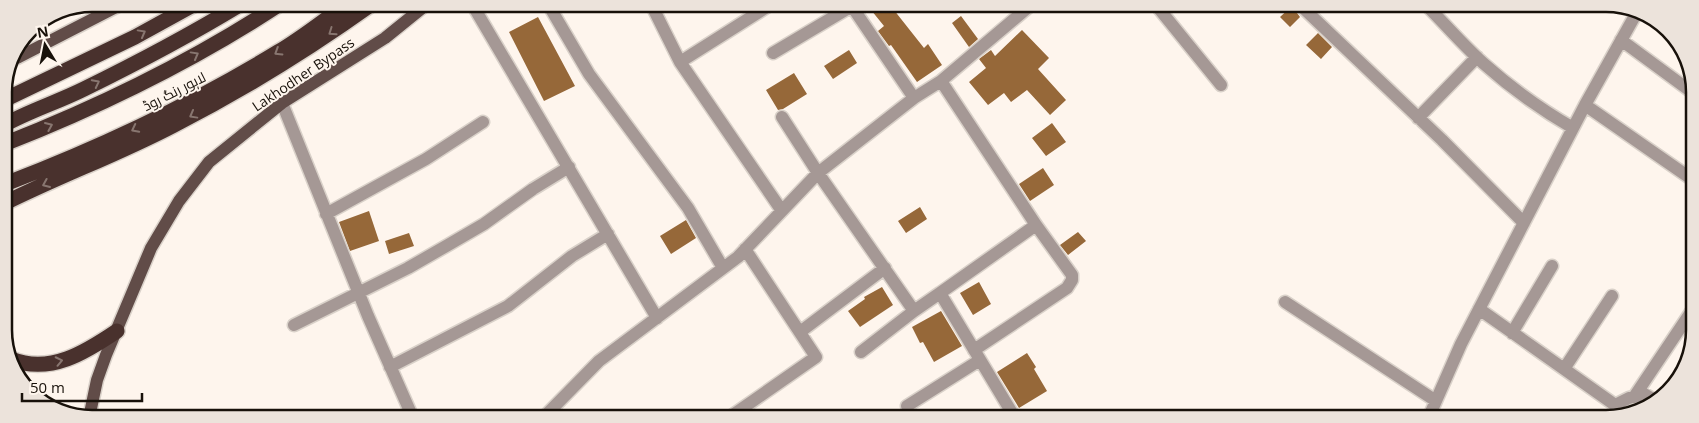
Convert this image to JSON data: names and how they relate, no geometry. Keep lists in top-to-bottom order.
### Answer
{
  "streets": {
    "highway": ["لاہور رنگ روڈ"],
    "main road": ["Lakhodher Bypass"]
  },
  "scale_bar": "50 m",
  "north": "top"
}
